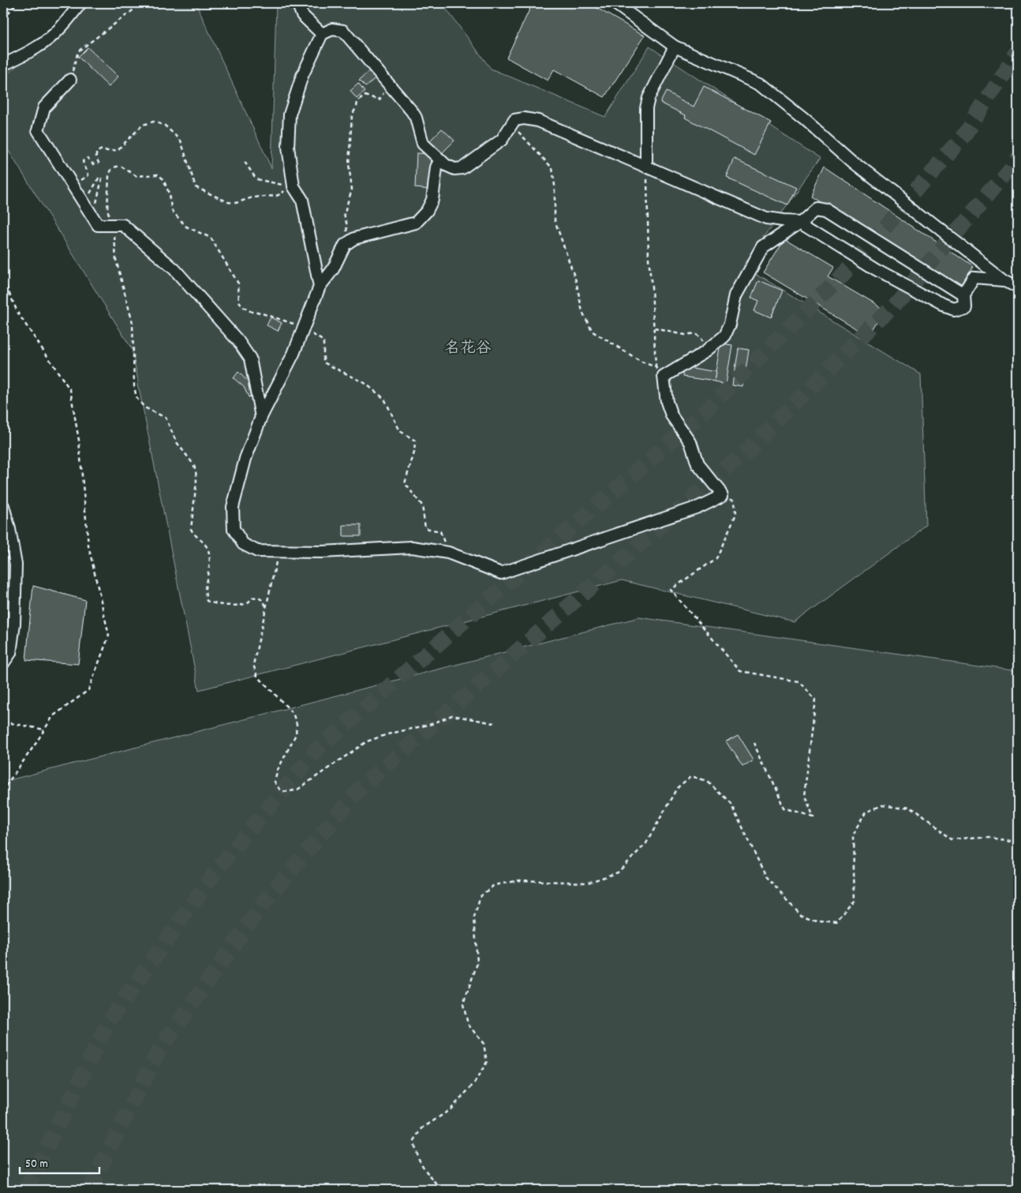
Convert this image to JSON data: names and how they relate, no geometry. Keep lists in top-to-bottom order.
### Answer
{
  "parks": ["名花谷"],
  "scale_bar": "50 m"
}
